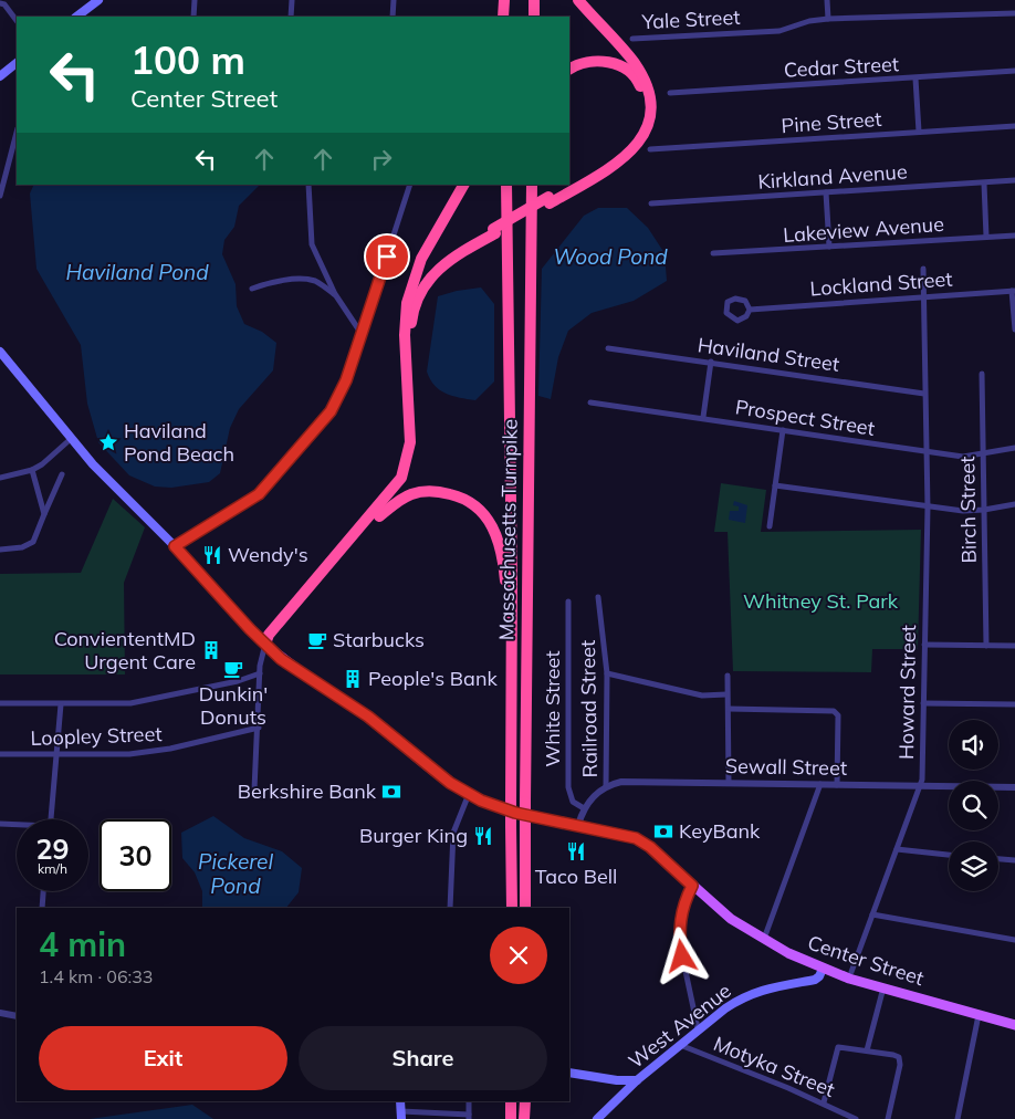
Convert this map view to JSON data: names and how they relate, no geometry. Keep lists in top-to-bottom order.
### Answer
{
  "streets": {
    "highway": ["Massachusetts Turnpike"],
    "main road": ["Center Street", "West Avenue"],
    "street": [
      "Yale Street",
      "Cedar Street",
      "Pine Street",
      "Kirkland Avenue",
      "Lakeview Avenue",
      "Lockland Street",
      "Haviland Street",
      "Prospect Street",
      "Birch Street",
      "Howard Street",
      "White Street",
      "Railroad Street",
      "Loopley Street",
      "Sewall Street",
      "Motyka Street"
    ]
  },
  "crossings": [
    ["Lockland Street", "Howard Street"],
    ["Haviland Street", "Howard Street"],
    ["Prospect Street", "Birch Street"],
    ["Prospect Street", "Howard Street"],
    ["Howard Street", "Sewall Street"],
    ["White Street", "Sewall Street"],
    ["Railroad Street", "Sewall Street"],
    ["Center Street", "West Avenue"],
    ["West Avenue", "Motyka Street"]
  ],
  "water": ["Wood Pond", "Haviland Pond", "Pickerel Pond"],
  "parks": ["Whitney St. Park"],
  "places": {
    "place": ["Haviland Pond Beach"],
    "restaurant": ["Wendy's", "Burger King", "Taco Bell"],
    "cafe": ["Starbucks", "Dunkin' Donuts"],
    "building": ["ConviententMD Urgent Care", "People's Bank"],
    "bank": ["Berkshire Bank", "KeyBank"]
  },
  "page": {
    "turn": ["100 m", "Center Street"],
    "speed": "29 km/h",
    "limit": "30",
    "heading": ["4 min", "1.4 km · 06:33"],
    "buttons": ["Exit", "Share"]
  }
}
